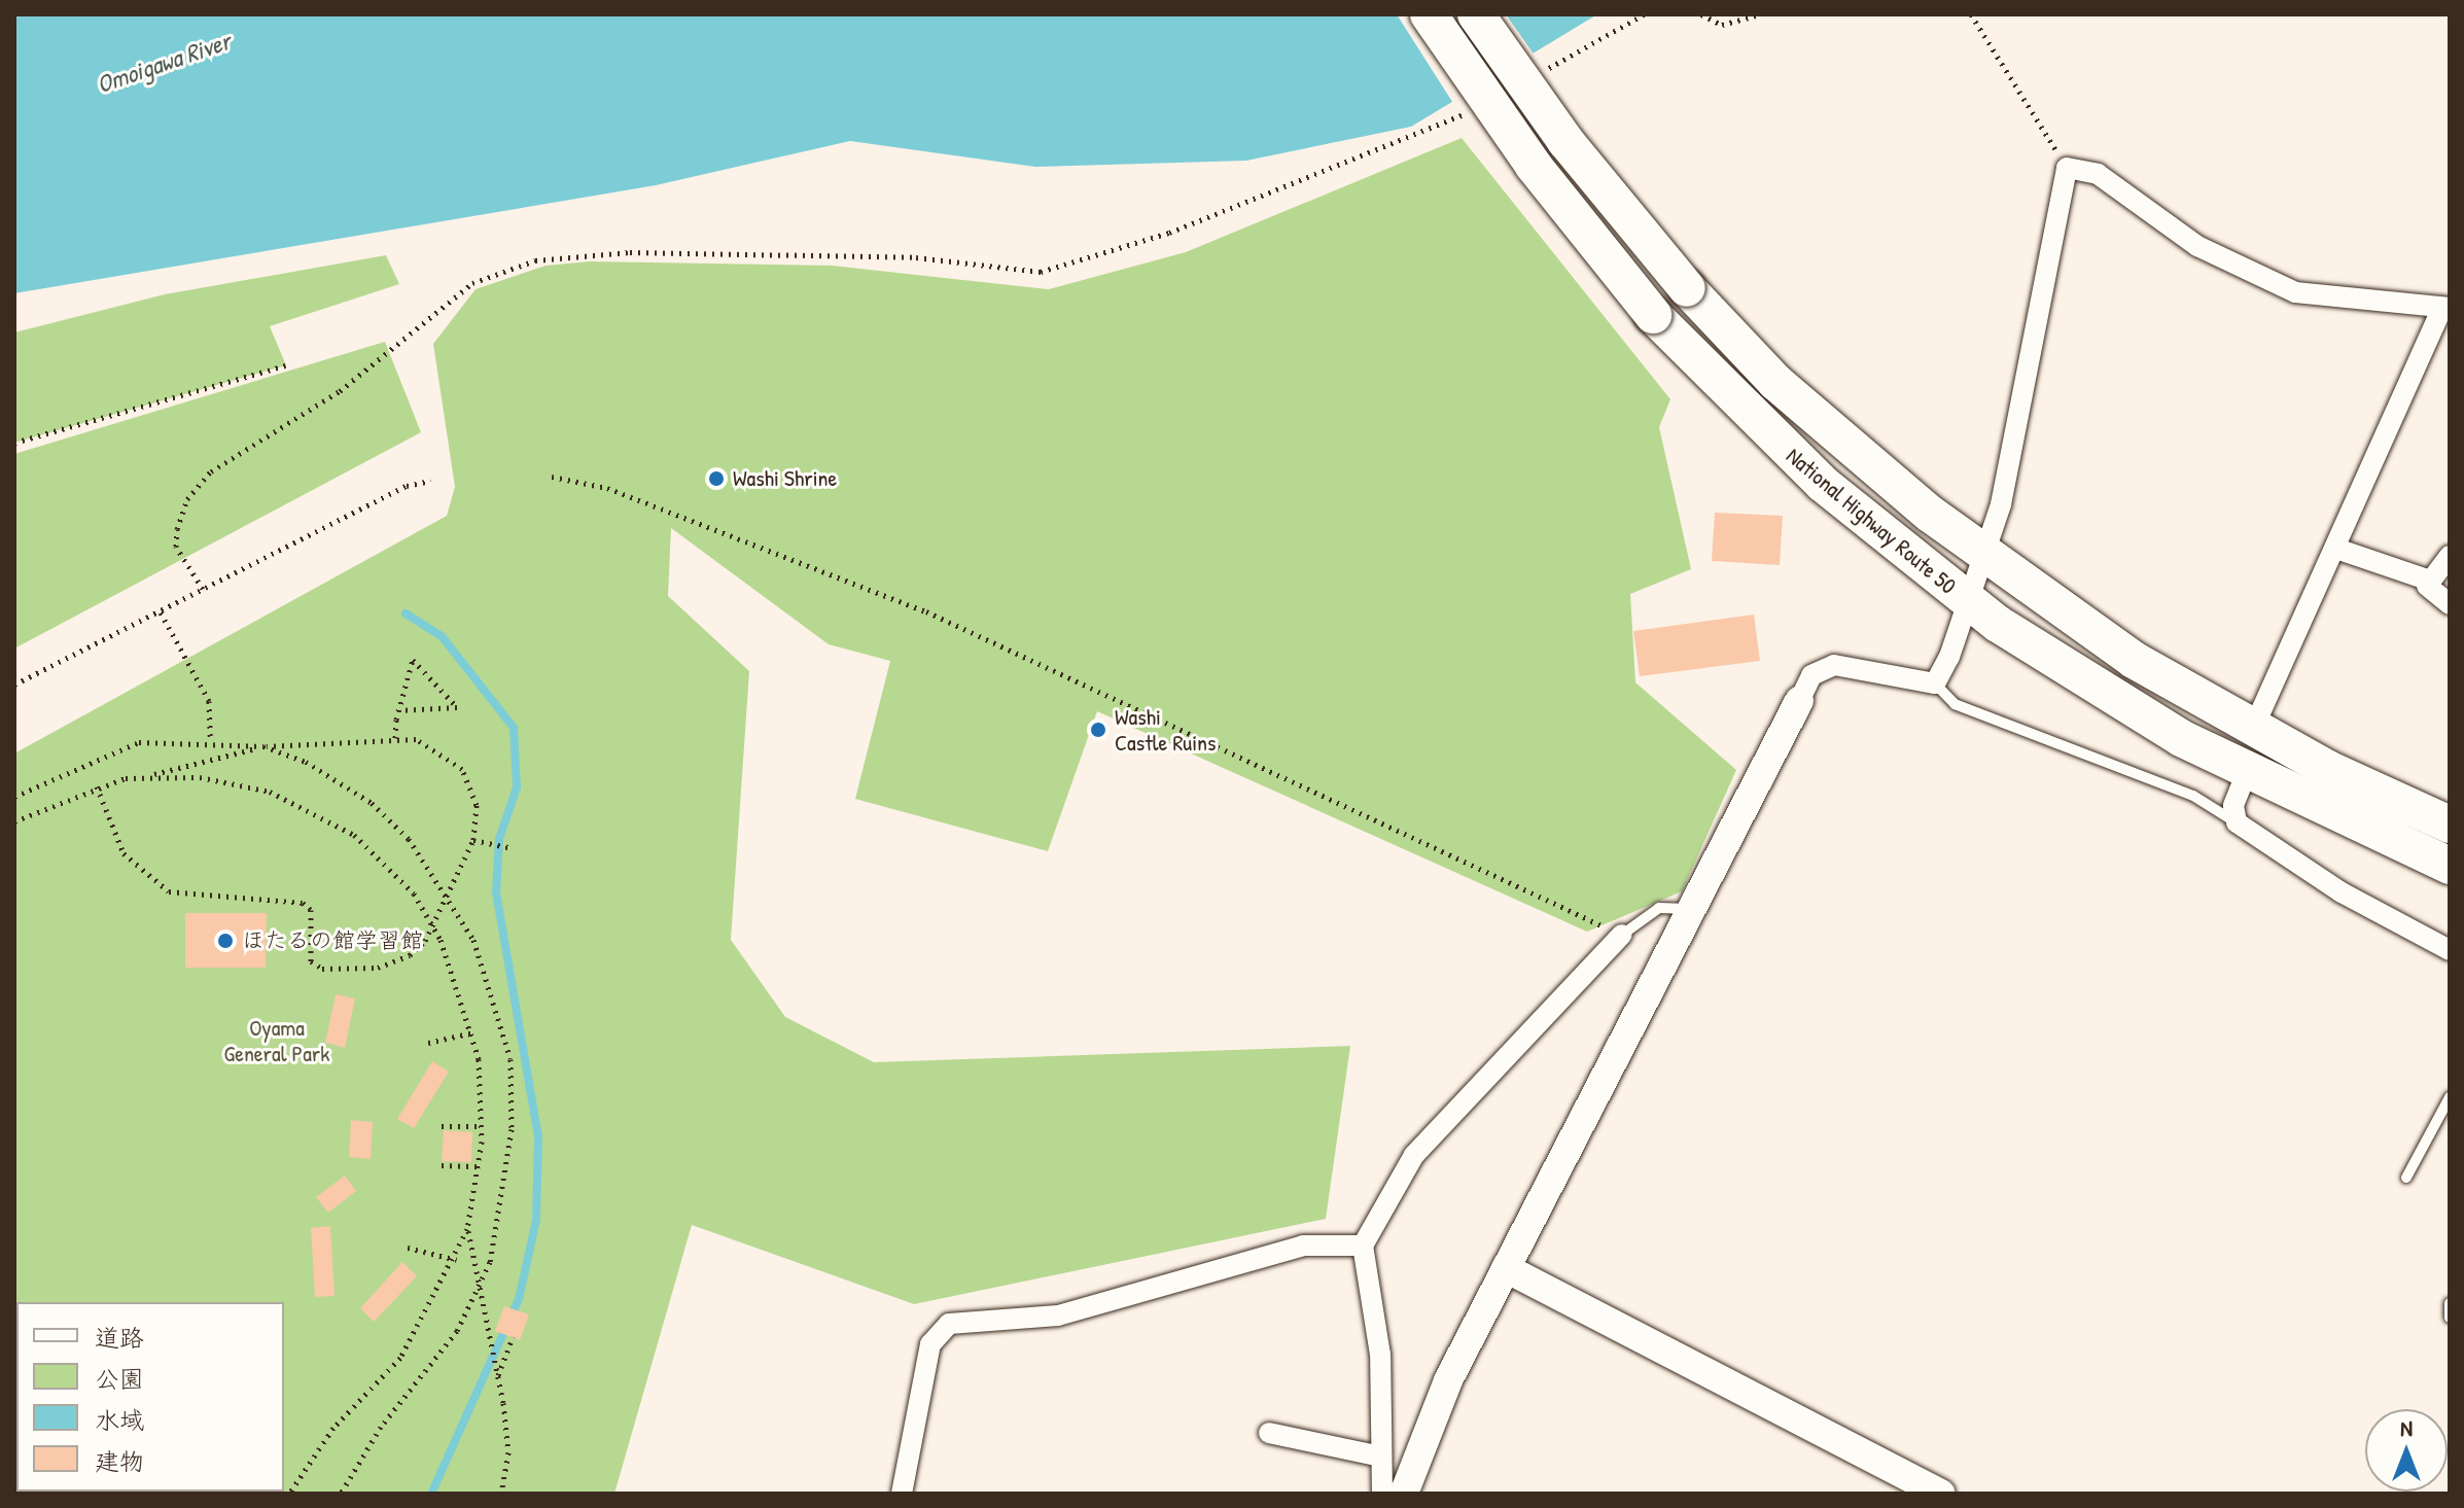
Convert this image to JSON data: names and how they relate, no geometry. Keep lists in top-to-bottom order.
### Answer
{
  "streets": {
    "highway": ["National Highway Route 50"]
  },
  "water": ["Omoigawa River"],
  "parks": ["Oyama General Park"],
  "places": ["Washi Shrine", "Washi Castle Ruins", "ほたるの館学習館"],
  "legend": [
    "道路",
    "公園",
    "水域",
    "建物"
  ],
  "north": "top"
}
